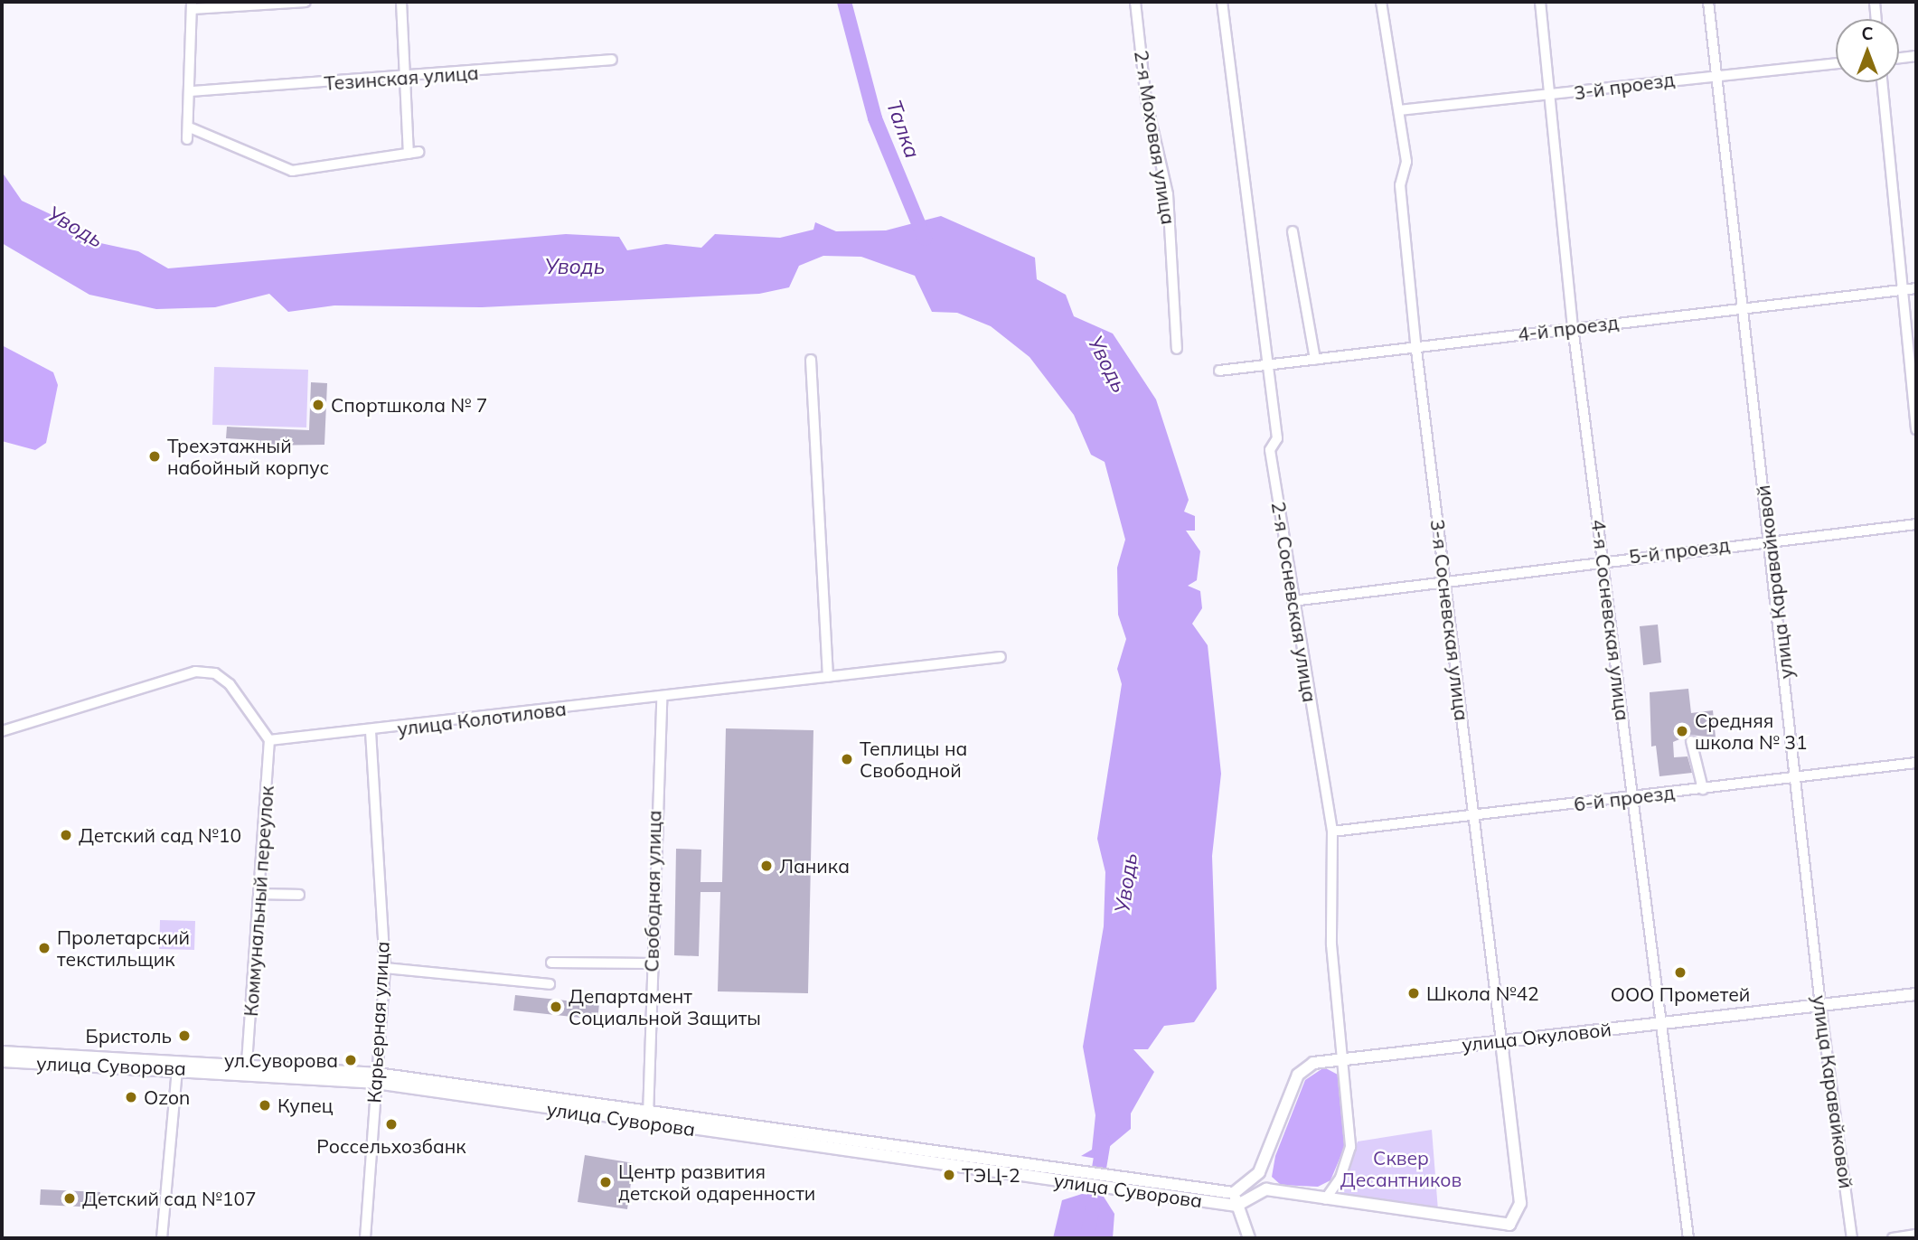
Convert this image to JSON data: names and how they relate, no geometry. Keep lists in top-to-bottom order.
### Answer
{
  "streets": {
    "main road": ["3-я Сосневская улица", "улица Окуловой", "улица Суворова"],
    "street": [
      "Тезинская улица",
      "3-й проезд",
      "2-я Моховая улица",
      "4-й проезд",
      "5-й проезд",
      "улица Каравайковой",
      "2-я Сосневская улица",
      "4-я Сосневская улица",
      "улица Колотилова",
      "6-й проезд",
      "Свободная улица",
      "Коммунальный переулок",
      "Карьерная улица"
    ]
  },
  "crossings": [
    ["3-й проезд", "улица Каравайковой"],
    ["3-й проезд", "3-я Сосневская улица"],
    ["3-й проезд", "4-я Сосневская улица"],
    ["4-й проезд", "улица Каравайковой"],
    ["4-й проезд", "2-я Сосневская улица"],
    ["4-й проезд", "3-я Сосневская улица"],
    ["4-й проезд", "4-я Сосневская улица"],
    ["5-й проезд", "улица Каравайковой"],
    ["5-й проезд", "2-я Сосневская улица"],
    ["5-й проезд", "3-я Сосневская улица"],
    ["5-й проезд", "4-я Сосневская улица"],
    ["улица Каравайковой", "6-й проезд"],
    ["улица Каравайковой", "улица Окуловой"],
    ["2-я Сосневская улица", "3-я Сосневская улица"],
    ["2-я Сосневская улица", "6-й проезд"],
    ["2-я Сосневская улица", "улица Окуловой"],
    ["3-я Сосневская улица", "6-й проезд"],
    ["3-я Сосневская улица", "улица Окуловой"],
    ["4-я Сосневская улица", "6-й проезд"],
    ["4-я Сосневская улица", "улица Окуловой"],
    ["улица Колотилова", "Свободная улица"],
    ["улица Колотилова", "Коммунальный переулок"],
    ["улица Колотилова", "Карьерная улица"],
    ["Свободная улица", "улица Суворова"],
    ["Коммунальный переулок", "улица Суворова"],
    ["Карьерная улица", "улица Суворова"],
    ["улица Окуловой", "улица Суворова"]
  ],
  "water": ["Талка", "Уводь"],
  "parks": ["Сквер Десантников"],
  "places": [
    "Спортшкола № 7",
    "Трехэтажный набойный корпус",
    "Средняя школа № 31",
    "Теплицы на Свободной",
    "Детский сад №10",
    "Ланика",
    "Пролетарский текстильщик",
    "ООО Прометей",
    "Школа №42",
    "Департамент Социальной Защиты",
    "Бристоль",
    "ул.Суворова",
    "Ozon",
    "Купец",
    "Россельхозбанк",
    "ТЭЦ-2",
    "Центр развития детской одаренности",
    "Детский сад №107"
  ],
  "north": "top"
}
